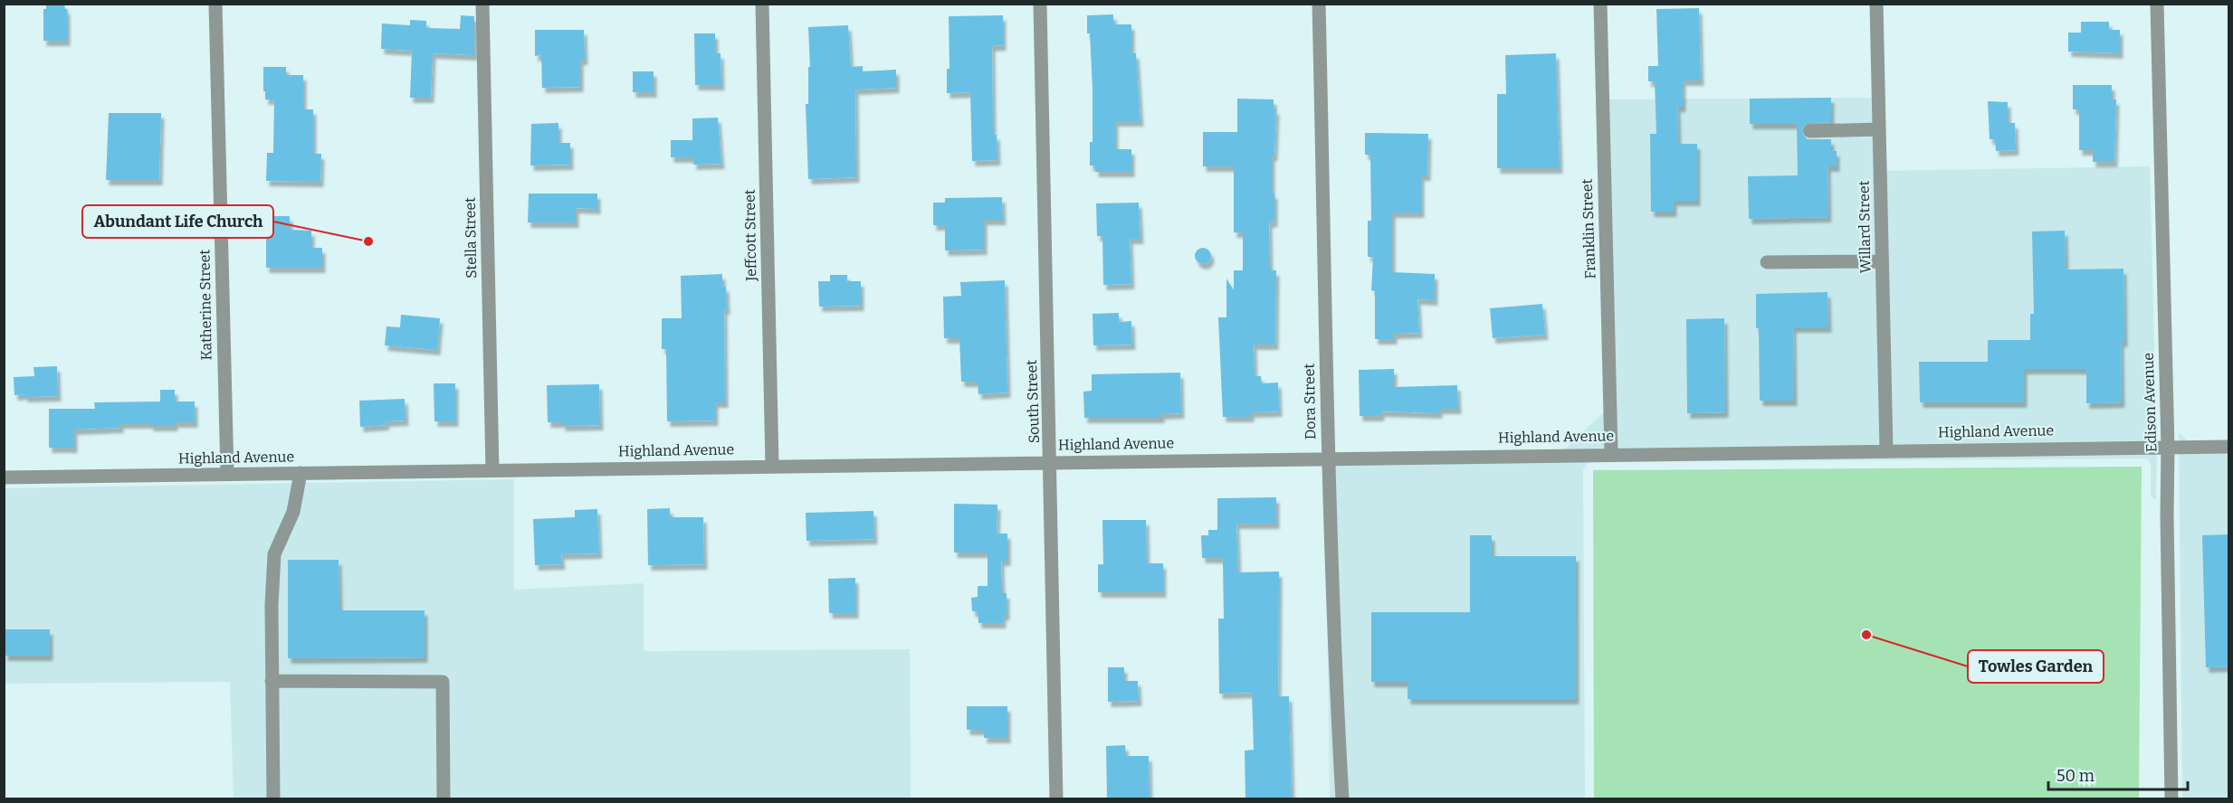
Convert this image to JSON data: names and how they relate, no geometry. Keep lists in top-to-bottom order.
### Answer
{
  "streets": {
    "street": [
      "Willard Street",
      "Franklin Street",
      "Jeffcott Street",
      "Stella Street",
      "Katherine Street",
      "South Street",
      "Dora Street",
      "Edison Avenue",
      "Highland Avenue"
    ]
  },
  "crossings": [
    ["Willard Street", "Highland Avenue"],
    ["Franklin Street", "Highland Avenue"],
    ["Jeffcott Street", "Highland Avenue"],
    ["Stella Street", "Highland Avenue"],
    ["Katherine Street", "Highland Avenue"],
    ["South Street", "Highland Avenue"],
    ["Dora Street", "Highland Avenue"],
    ["Edison Avenue", "Highland Avenue"]
  ],
  "places": ["Abundant Life Church", "Towles Garden"],
  "scale_bar": "50 m"
}
